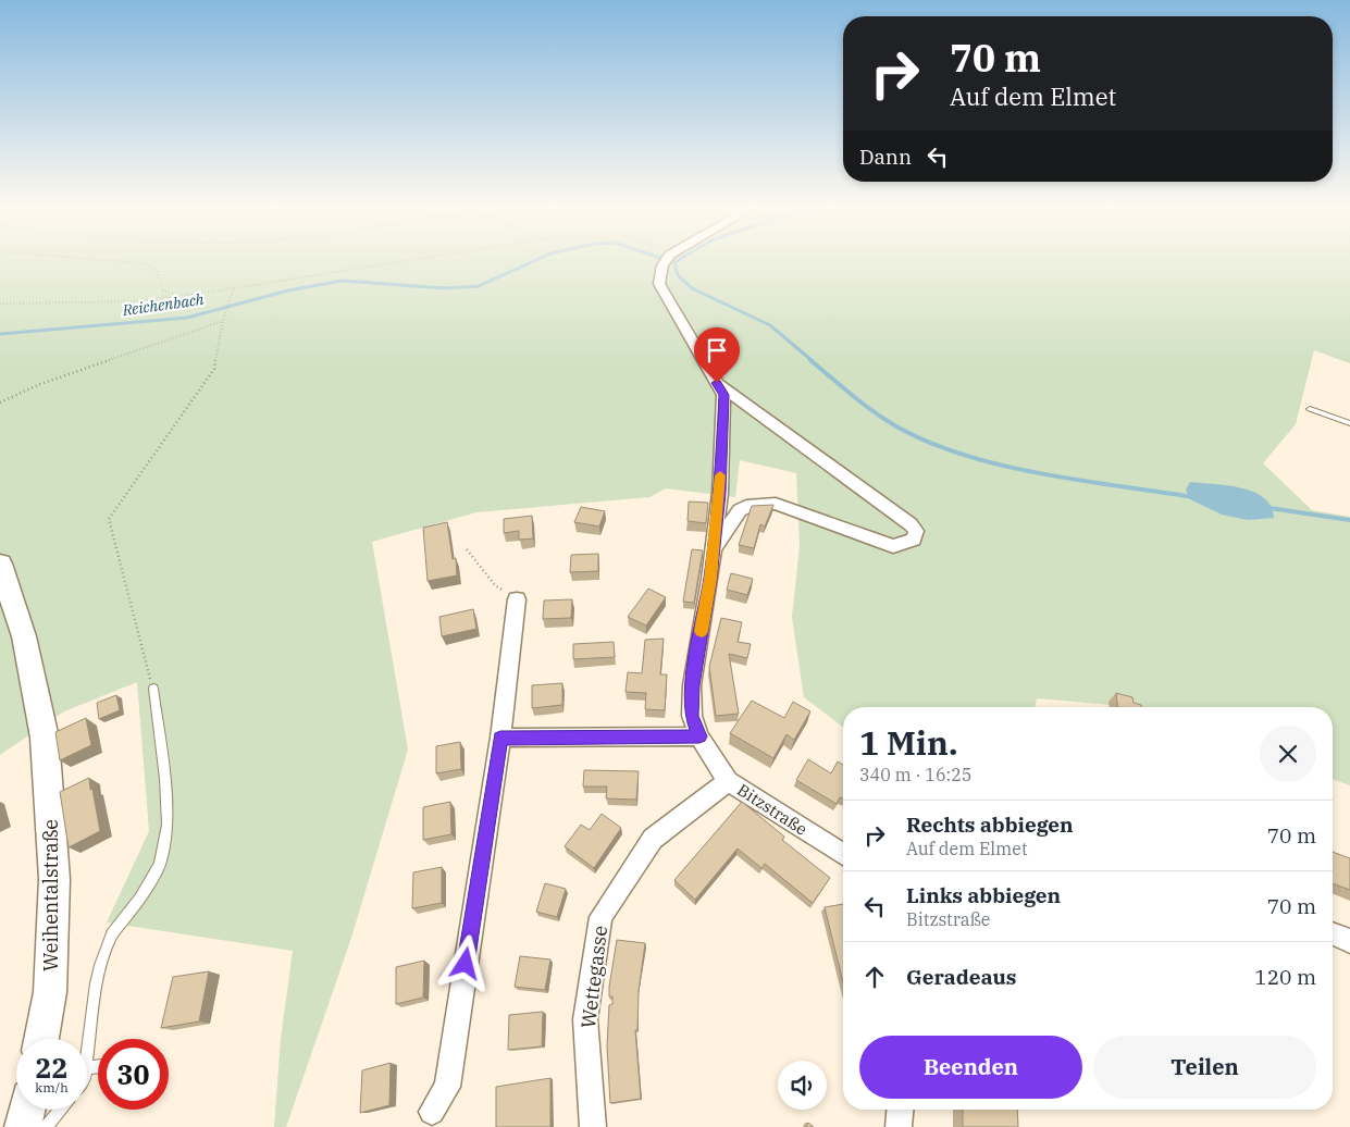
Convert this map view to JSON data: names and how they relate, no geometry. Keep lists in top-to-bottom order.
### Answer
{
  "streets": {
    "street": ["Bitzstraße", "Weihentalstraße", "Wettegasse"]
  },
  "crossings": [
    ["Bitzstraße", "Wettegasse"]
  ],
  "water": ["Reichenbach"],
  "page": {
    "turn": ["70 m", "Auf dem Elmet"],
    "then": "Dann",
    "heading": ["1 Min.", "340 m · 16:25"],
    "list": [
      {
        "name": "Rechts abbiegen",
        "note": "Auf dem Elmet",
        "value": "70 m"
      },
      {
        "name": "Links abbiegen",
        "note": "Bitzstraße",
        "value": "70 m"
      },
      {
        "name": "Geradeaus",
        "value": "120 m"
      }
    ],
    "buttons": ["Beenden", "Teilen"],
    "speed": "22 km/h",
    "limit": "30"
  }
}
